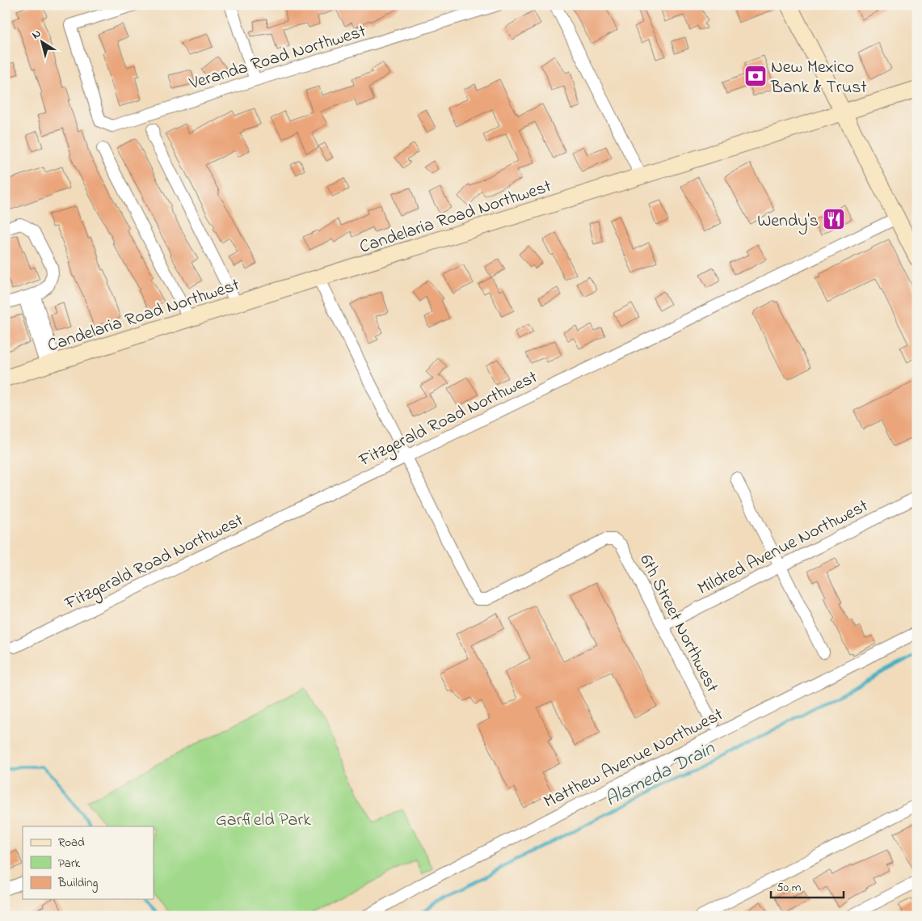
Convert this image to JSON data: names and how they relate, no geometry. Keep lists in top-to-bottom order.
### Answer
{
  "streets": {
    "main road": ["Candelaria Road Northwest"],
    "street": [
      "Veranda Road Northwest",
      "Fitzgerald Road Northwest",
      "Mildred Avenue Northwest",
      "6th Street Northwest",
      "Matthew Avenue Northwest"
    ]
  },
  "crossings": [
    ["Fitzgerald Road Northwest", "6th Street Northwest"],
    ["Mildred Avenue Northwest", "6th Street Northwest"]
  ],
  "water": ["Alameda Drain"],
  "parks": ["Garfield Park"],
  "places": {
    "bank": ["New Mexico Bank & Trust"],
    "restaurant": ["Wendy's"]
  },
  "legend": ["Road", "Park", "Building"],
  "scale_bar": "50 m",
  "north": "top left"
}
